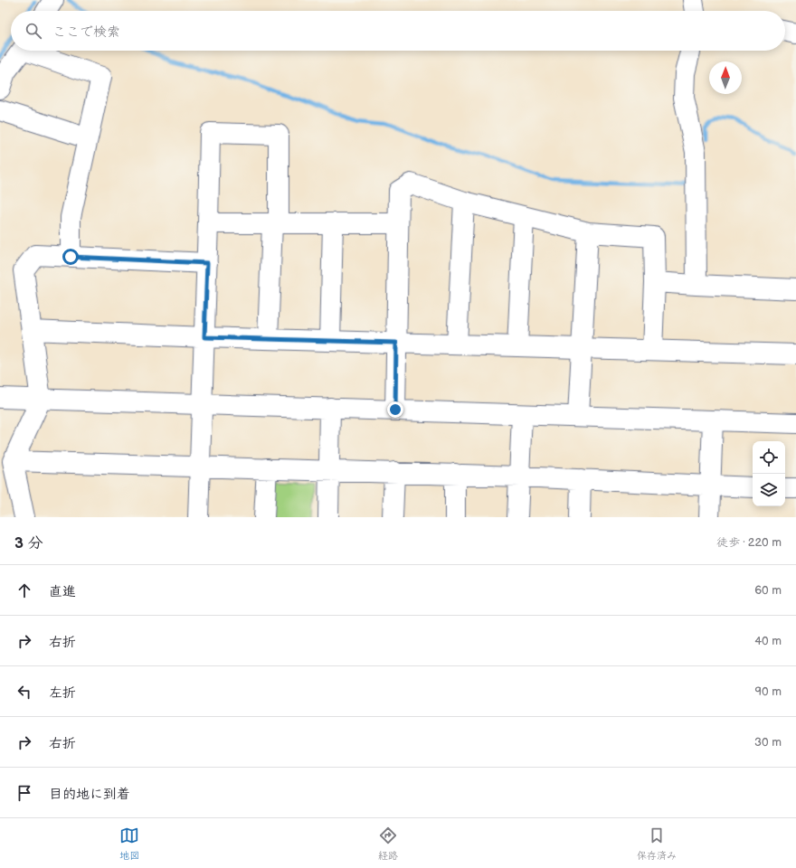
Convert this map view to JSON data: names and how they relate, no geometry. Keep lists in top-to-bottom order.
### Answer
{
  "north": "top",
  "page": {
    "search": "ここで検索",
    "heading": ["3 分", "徒歩 · 220 m"],
    "list": [
      ["直進", "60 m"],
      ["右折", "40 m"],
      ["左折", "90 m"],
      ["右折", "30 m"],
      "目的地に到着"
    ],
    "nav": ["地図", "経路", "保存済み"]
  }
}
